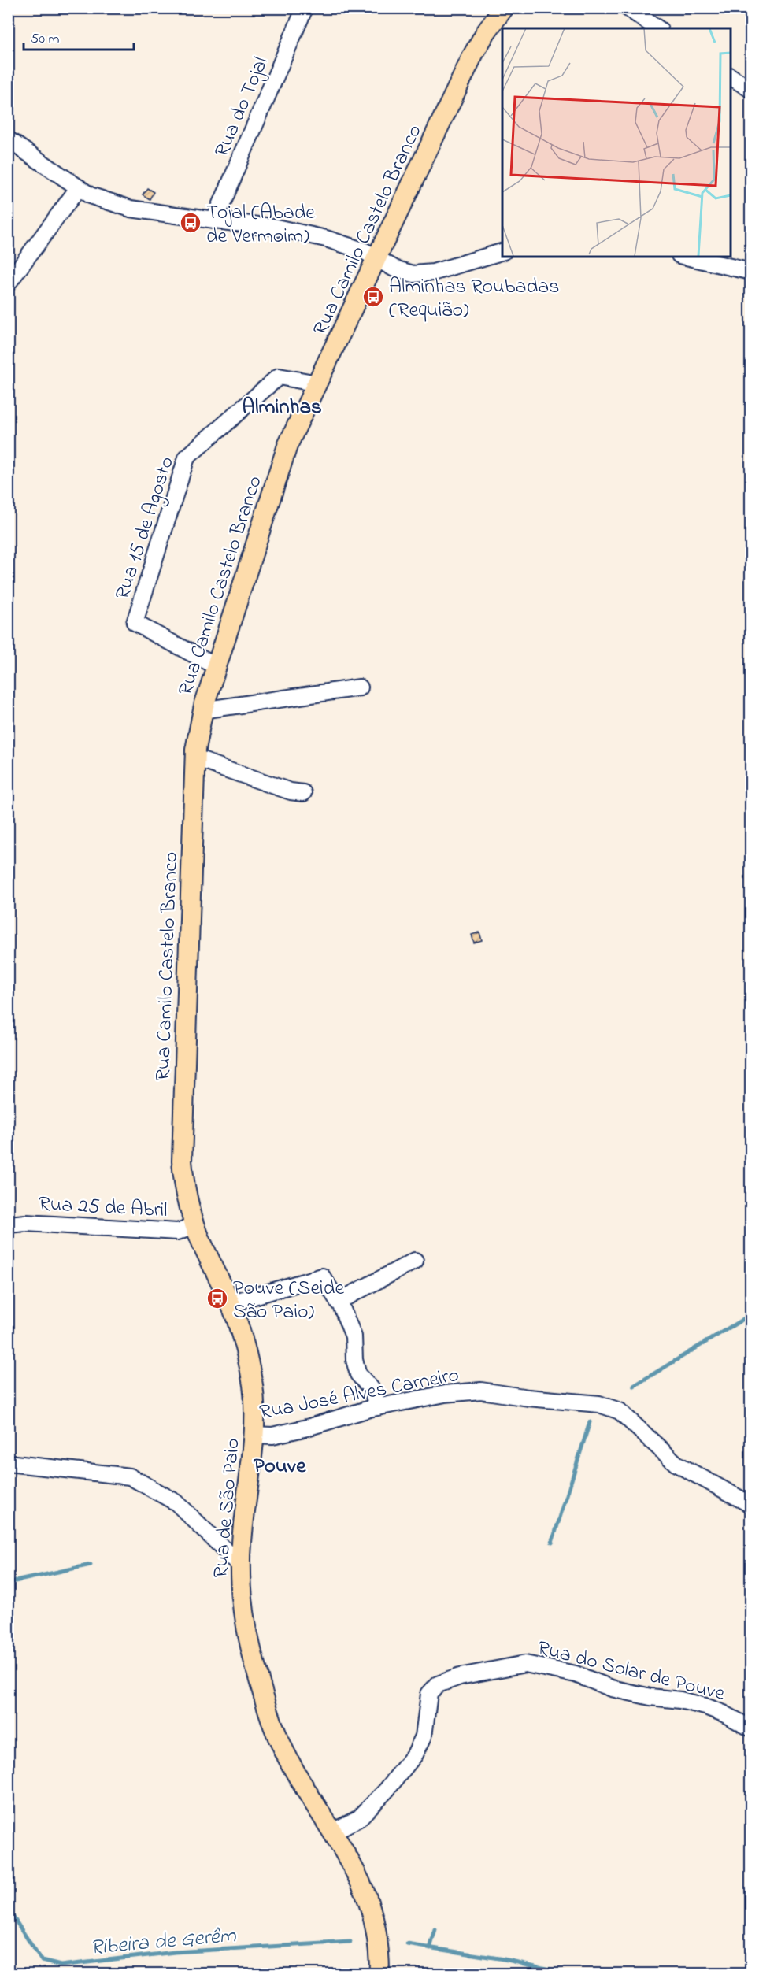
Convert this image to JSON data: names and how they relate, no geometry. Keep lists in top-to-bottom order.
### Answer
{
  "streets": {
    "main road": ["Rua Camilo Castelo Branco", "Rua de São Paio"],
    "street": [
      "Rua do Tojal",
      "Rua 15 de Agosto",
      "Rua 25 de Abril",
      "Rua José Alves Carneiro",
      "Rua do Solar de Pouve"
    ]
  },
  "crossings": [
    ["Rua Camilo Castelo Branco", "Rua 15 de Agosto"],
    ["Rua Camilo Castelo Branco", "Rua 25 de Abril"],
    ["Rua Camilo Castelo Branco", "Rua de São Paio"],
    ["Rua 25 de Abril", "Rua de São Paio"],
    ["Rua José Alves Carneiro", "Rua de São Paio"],
    ["Rua de São Paio", "Rua do Solar de Pouve"]
  ],
  "districts": ["Alminhas", "Pouve"],
  "water": ["Ribeira de Gerêm"],
  "places": {
    "bus stop": ["Tojal (Abade de Vermoim)", "Alminhas Roubadas (Requião)", "Pouve (Seide São Paio)"]
  },
  "scale_bar": "50 m"
}
